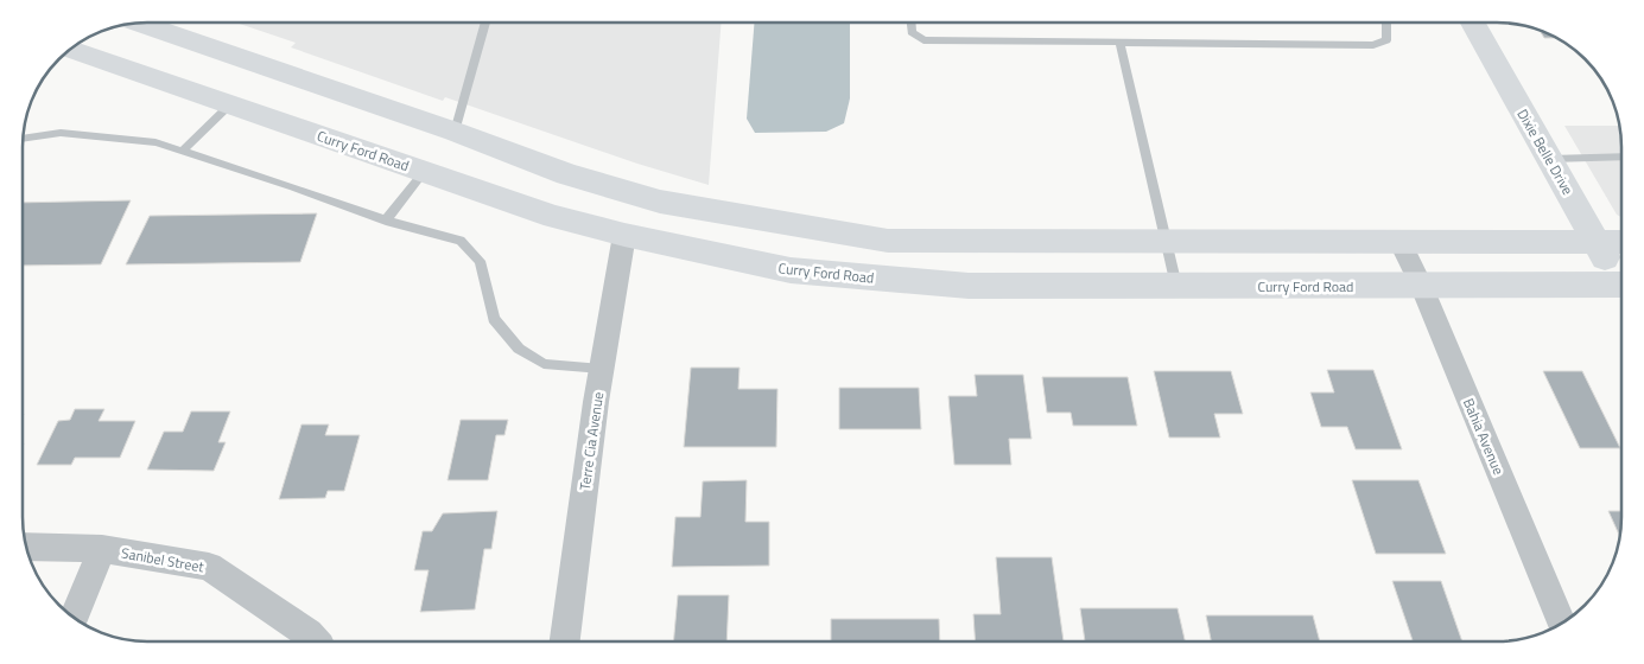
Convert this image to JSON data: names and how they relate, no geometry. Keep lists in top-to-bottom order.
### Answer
{
  "streets": {
    "main road": ["Curry Ford Road", "Dixie Belle Drive"],
    "street": ["Bahia Avenue", "Terre Cia Avenue", "Sanibel Street"]
  },
  "crossings": [
    ["Curry Ford Road", "Bahia Avenue"],
    ["Curry Ford Road", "Terre Cia Avenue"]
  ]
}
